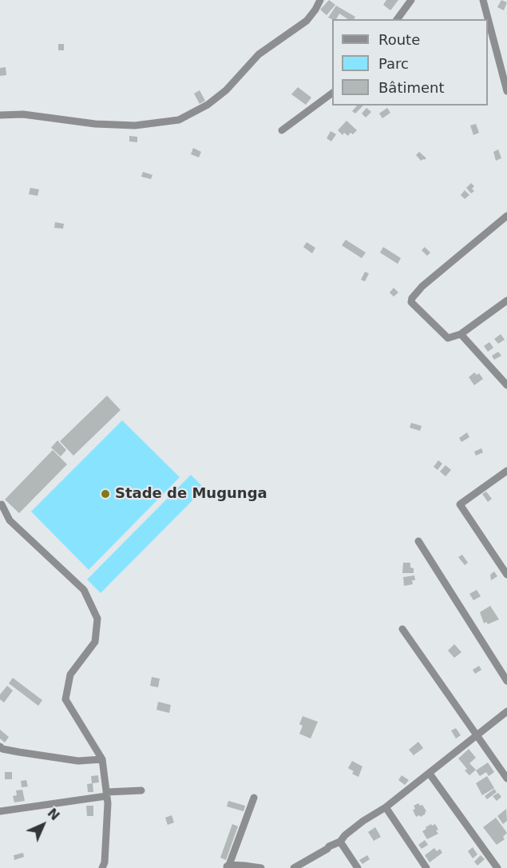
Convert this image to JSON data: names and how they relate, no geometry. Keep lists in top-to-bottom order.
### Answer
{
  "places": ["Stade de Mugunga"],
  "legend": ["Route", "Parc", "Bâtiment"],
  "north": "top right"
}
